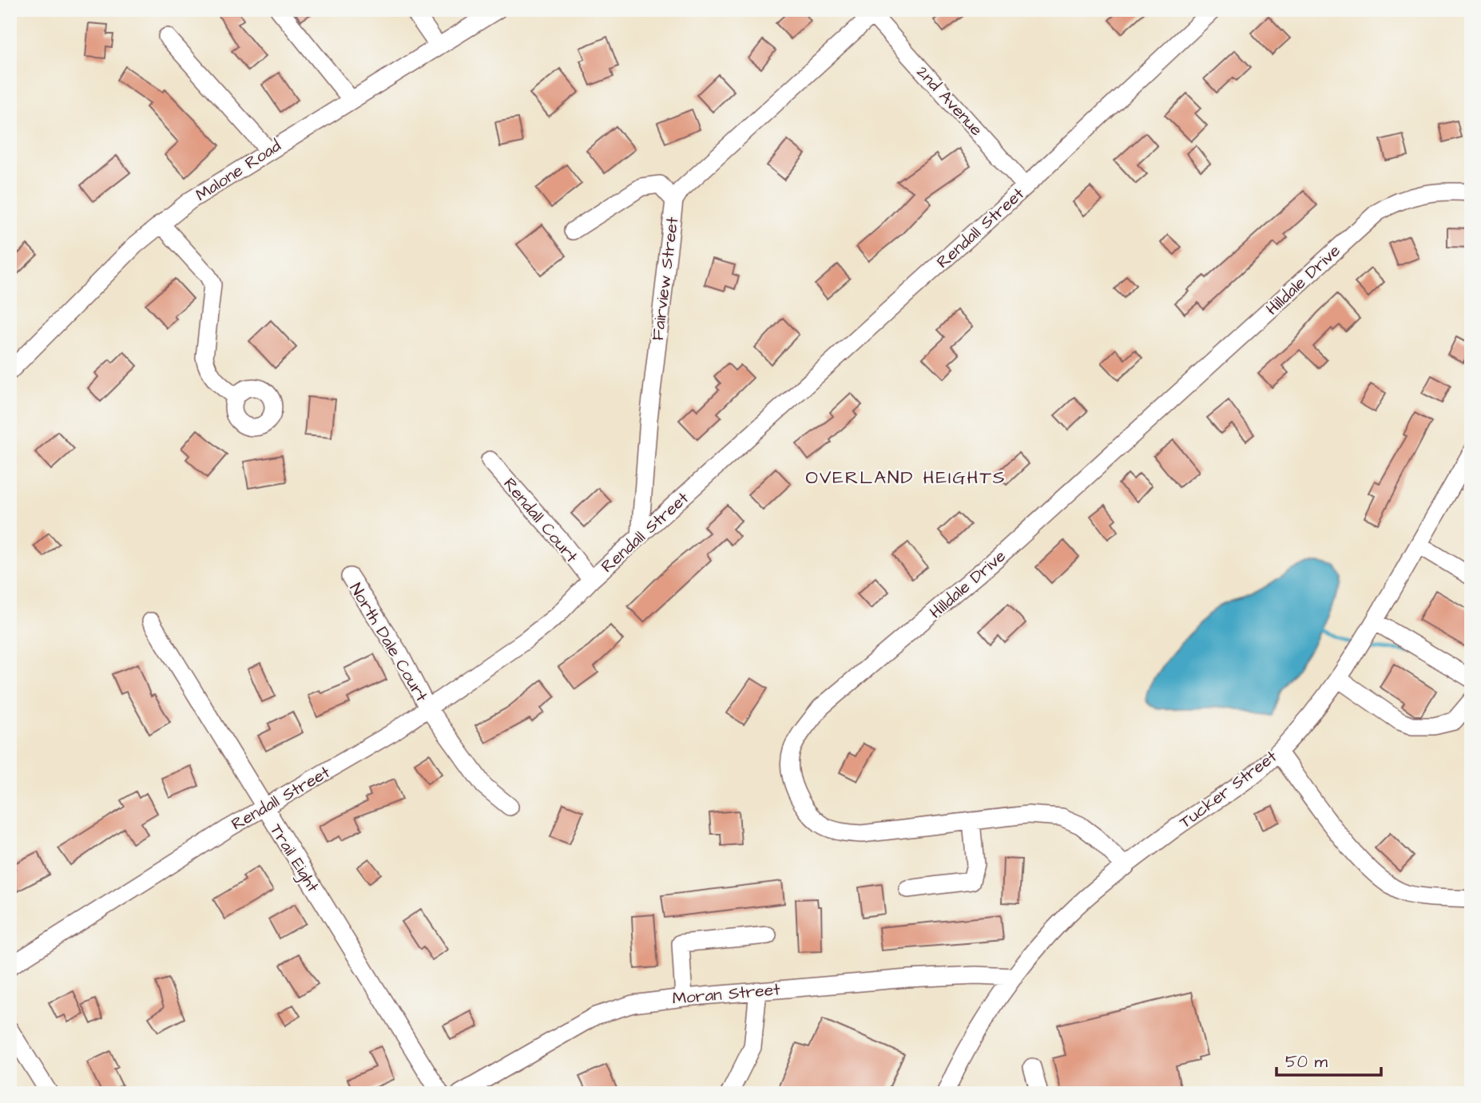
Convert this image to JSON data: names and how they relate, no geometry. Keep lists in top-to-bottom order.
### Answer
{
  "streets": {
    "street": [
      "2nd Avenue",
      "Malone Road",
      "Rendall Street",
      "Fairview Street",
      "Hilldale Drive",
      "Rendall Court",
      "North Dale Court",
      "Tucker Street",
      "Trail Eight",
      "Moran Street"
    ]
  },
  "crossings": [
    ["2nd Avenue", "Rendall Street"],
    ["2nd Avenue", "Fairview Street"],
    ["Rendall Street", "Fairview Street"],
    ["Rendall Street", "Rendall Court"],
    ["Rendall Street", "North Dale Court"],
    ["Rendall Street", "Trail Eight"],
    ["Hilldale Drive", "Tucker Street"],
    ["Tucker Street", "Moran Street"]
  ],
  "districts": ["OVERLAND HEIGHTS"],
  "scale_bar": "50 m"
}
